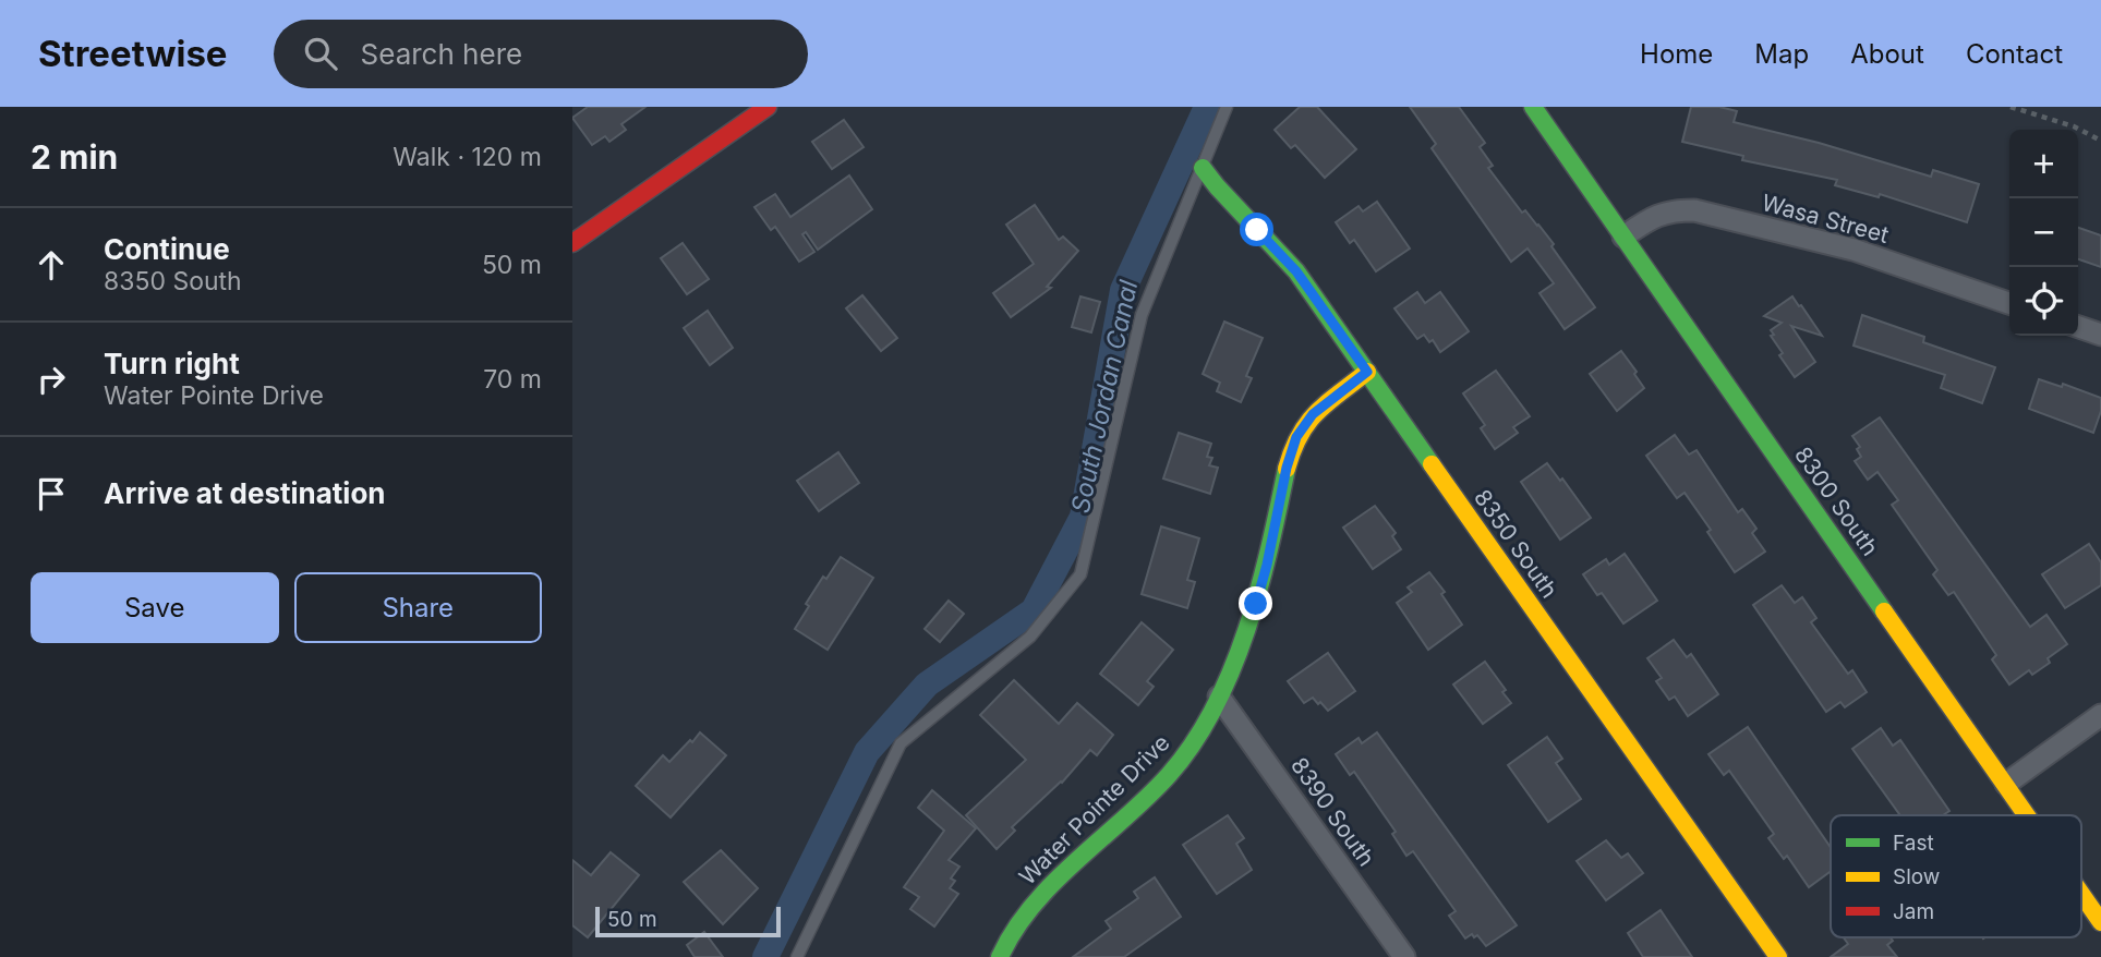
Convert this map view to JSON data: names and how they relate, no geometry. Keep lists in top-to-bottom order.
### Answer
{
  "streets": {
    "street": [
      "Wasa Street",
      "8300 South",
      "8350 South",
      "Water Pointe Drive",
      "8390 South"
    ]
  },
  "crossings": [
    ["Wasa Street", "8300 South"],
    ["8350 South", "Water Pointe Drive"],
    ["Water Pointe Drive", "8390 South"]
  ],
  "water": ["South Jordan Canal"],
  "legend": ["Fast", "Slow", "Jam"],
  "scale_bar": "50 m",
  "page": {
    "header": "Streetwise",
    "search": "Search here",
    "nav": [
      "Home",
      "Map",
      "About",
      "Contact"
    ],
    "heading": ["2 min", "Walk · 120 m"],
    "map_buttons": ["+", "−"],
    "list": [
      ["Continue", "8350 South", "50 m"],
      ["Turn right", "Water Pointe Drive", "70 m"],
      "Arrive at destination"
    ],
    "buttons": ["Save", "Share"],
    "scale": "50 m"
  }
}
